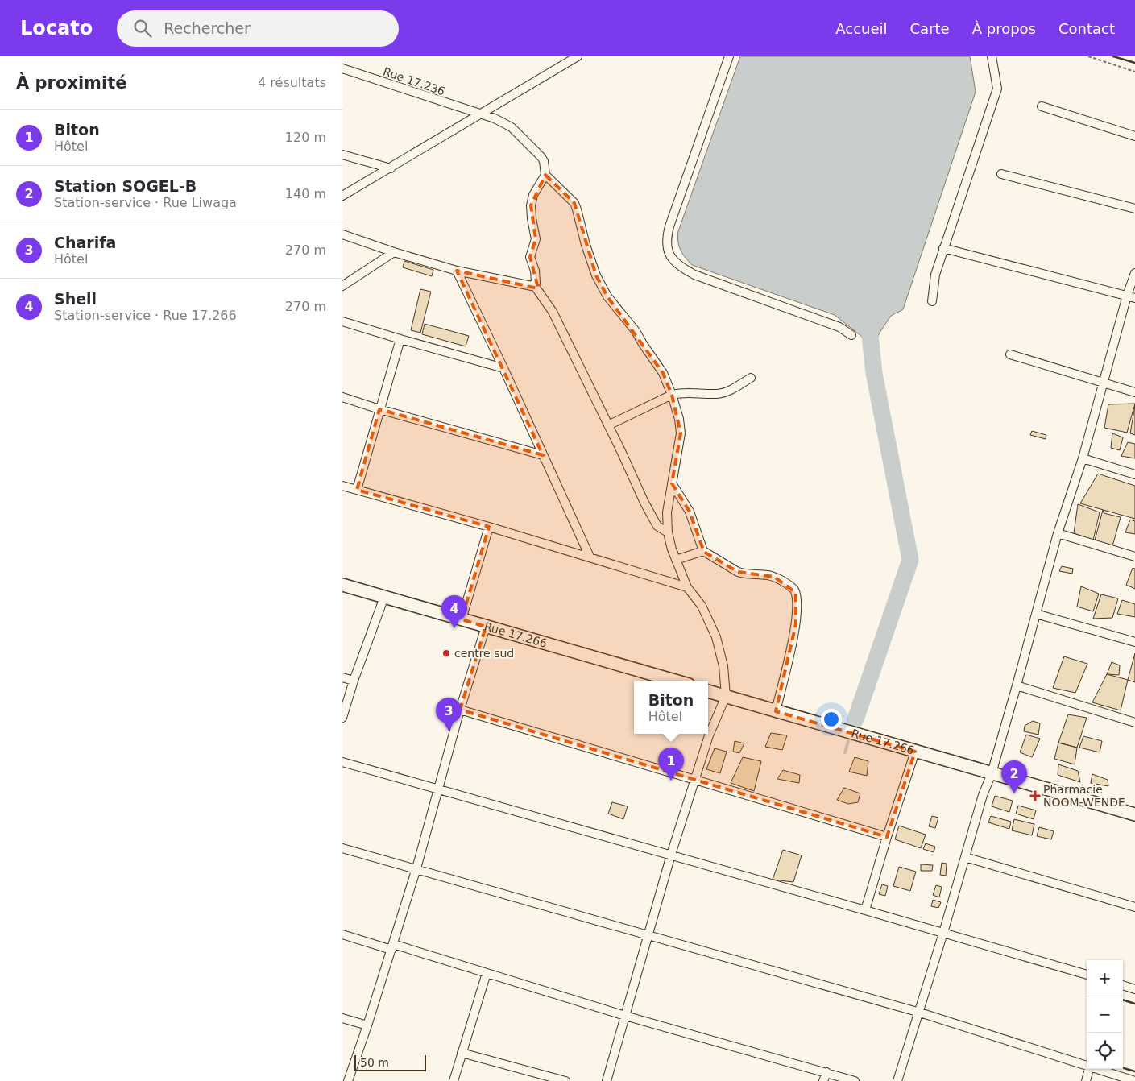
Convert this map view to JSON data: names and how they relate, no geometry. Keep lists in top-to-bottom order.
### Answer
{
  "streets": {
    "main road": ["Rue 17.266"],
    "street": ["Rue 17.236"]
  },
  "places": {
    "other": ["centre sud"],
    "health": ["Pharmacie NOOM-WENDE"]
  },
  "scale_bar": "50 m",
  "page": {
    "header": "Locato",
    "search": "Rechercher",
    "nav": [
      "Accueil",
      "Carte",
      "À propos",
      "Contact"
    ],
    "heading": ["À proximité", "4 résultats"],
    "list": [
      {
        "mark": "1",
        "name": "Biton",
        "note": "Hôtel",
        "value": "120 m"
      },
      {
        "mark": "2",
        "name": "Station SOGEL-B",
        "note": "Station-service · Rue Liwaga",
        "value": "140 m"
      },
      {
        "mark": "3",
        "name": "Charifa",
        "note": "Hôtel",
        "value": "270 m"
      },
      {
        "mark": "4",
        "name": "Shell",
        "note": "Station-service · Rue 17.266",
        "value": "270 m"
      }
    ],
    "pins": [
      "4",
      "3",
      "1",
      "2"
    ],
    "popup": ["Biton", "Hôtel"],
    "map_buttons": ["+", "−"],
    "scale": "50 m"
  }
}
